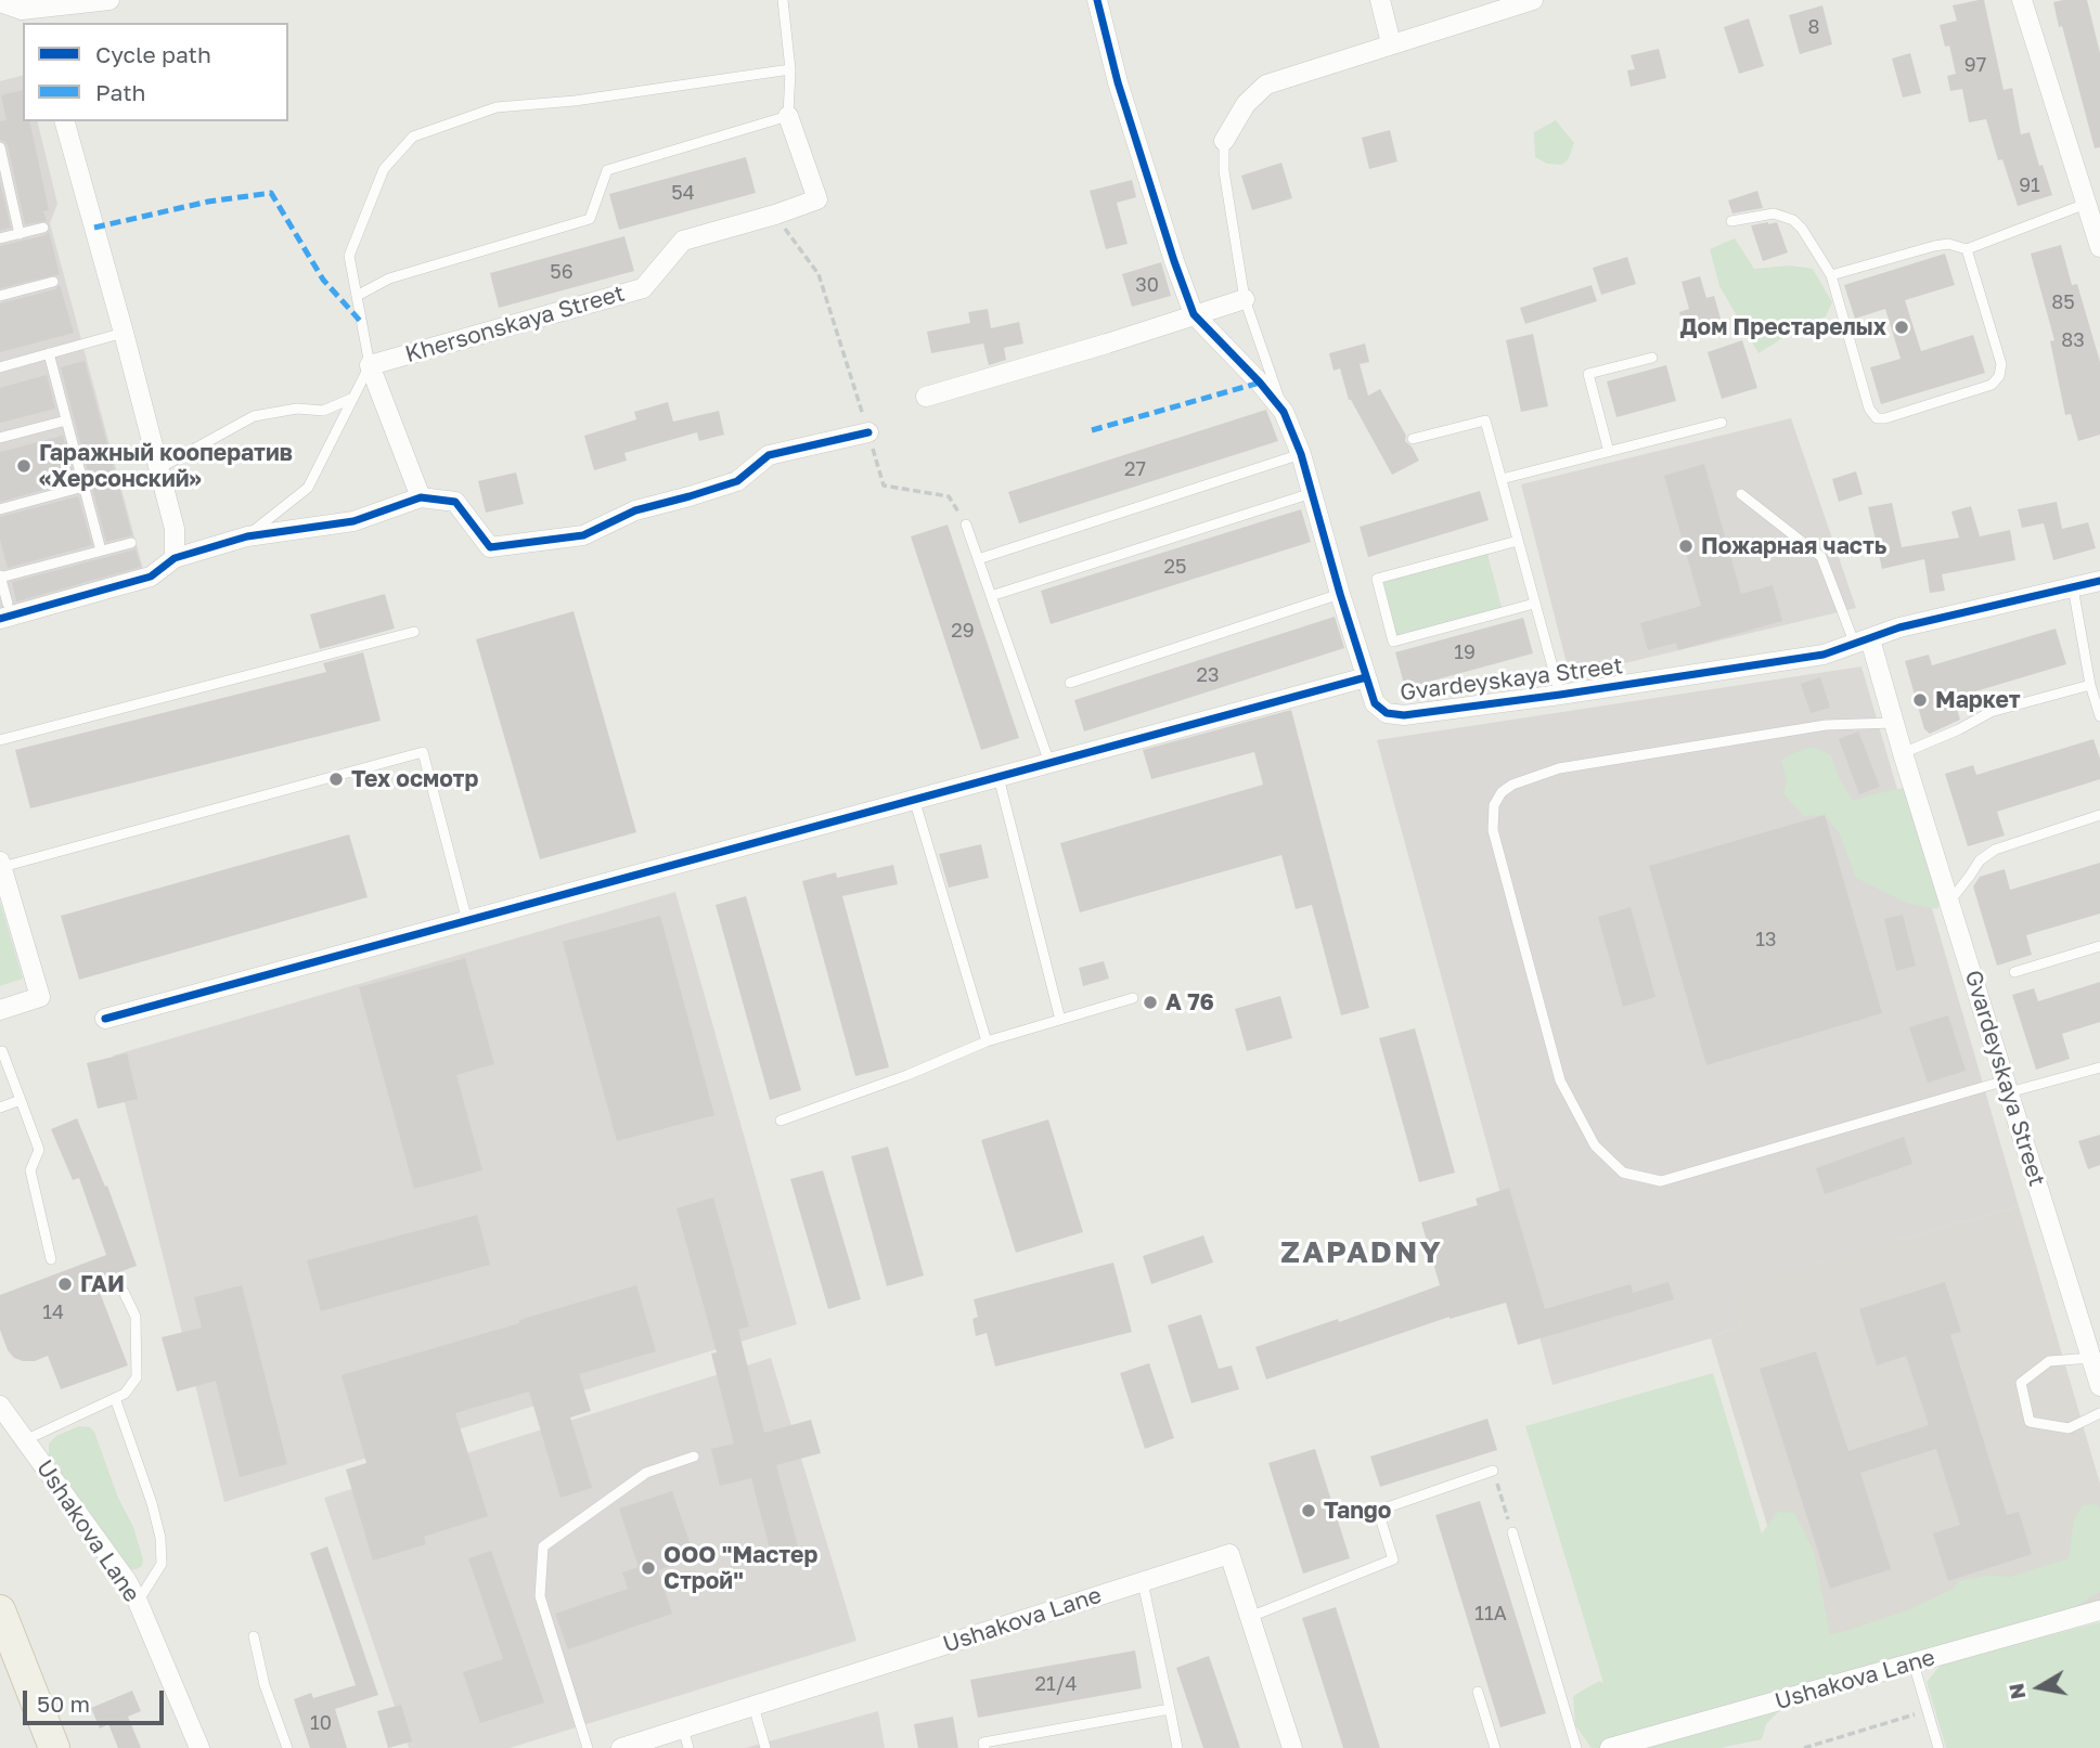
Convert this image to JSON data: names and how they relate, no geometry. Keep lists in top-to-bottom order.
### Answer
{
  "streets": {
    "street": ["Khersonskaya Street", "Gvardeyskaya Street", "Ushakova Lane"]
  },
  "districts": ["ZAPADNY"],
  "places": [
    "Дом Престарелых",
    "Гаражный кооператив «Херсонский»",
    "Пожарная часть",
    "Маркет",
    "Тех осмотр",
    "А 76",
    "ГАИ",
    "Tango",
    "ООО \"Мастер Строй\""
  ],
  "house_numbers": [
    "8",
    "97",
    "91",
    "54",
    "56",
    "30",
    "85",
    "83",
    "27",
    "25",
    "29",
    "19",
    "23",
    "13",
    "14",
    "11А",
    "21/4",
    "10"
  ],
  "legend": ["Cycle path", "Path"],
  "scale_bar": "50 m",
  "north": "left"
}
